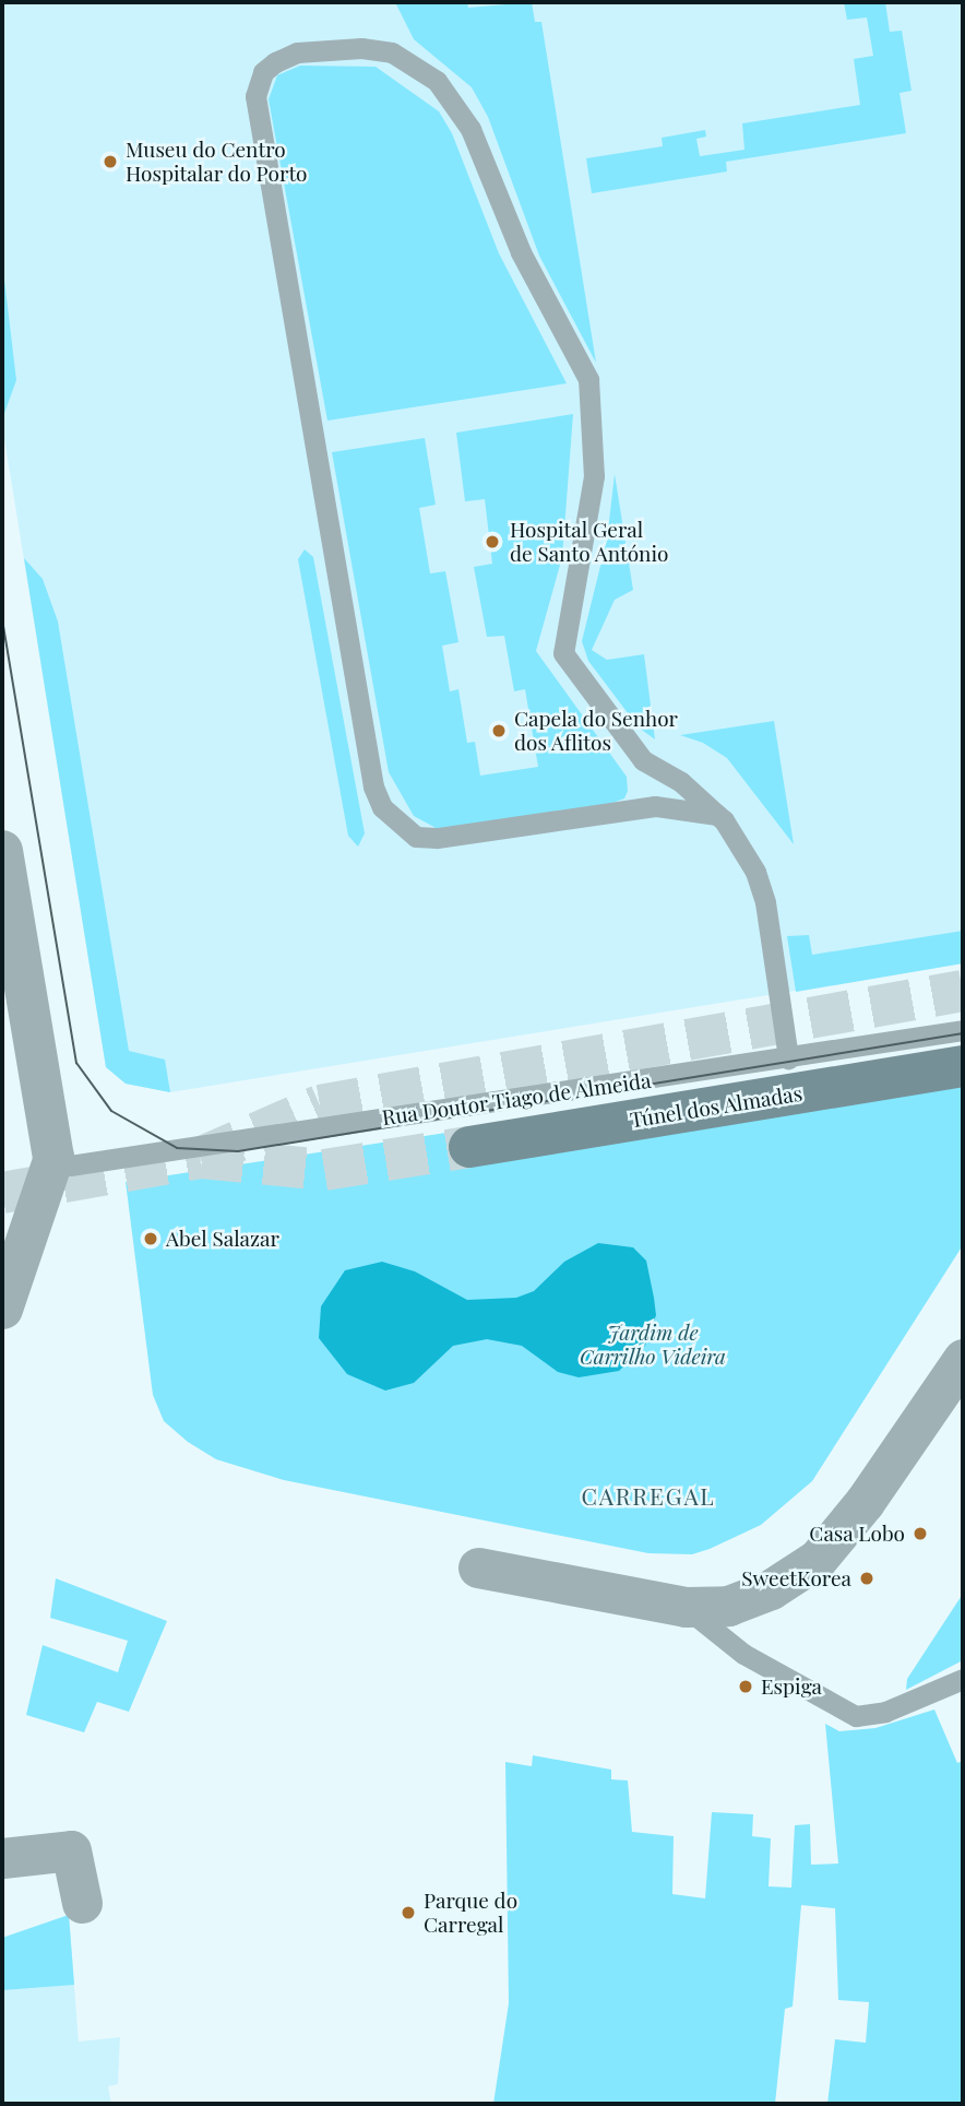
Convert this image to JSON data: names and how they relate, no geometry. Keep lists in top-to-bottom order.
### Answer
{
  "streets": {
    "main road": ["Túnel dos Almadas"],
    "lane": ["Rua Doutor Tiago de Almeida"]
  },
  "districts": ["CARREGAL"],
  "parks": ["Jardim de Carrilho Videira"],
  "places": [
    "Museu do Centro Hospitalar do Porto",
    "Hospital Geral de Santo António",
    "Capela do Senhor dos Aflitos",
    "Abel Salazar",
    "Casa Lobo",
    "SweetKorea",
    "Espiga",
    "Parque do Carregal"
  ]
}
